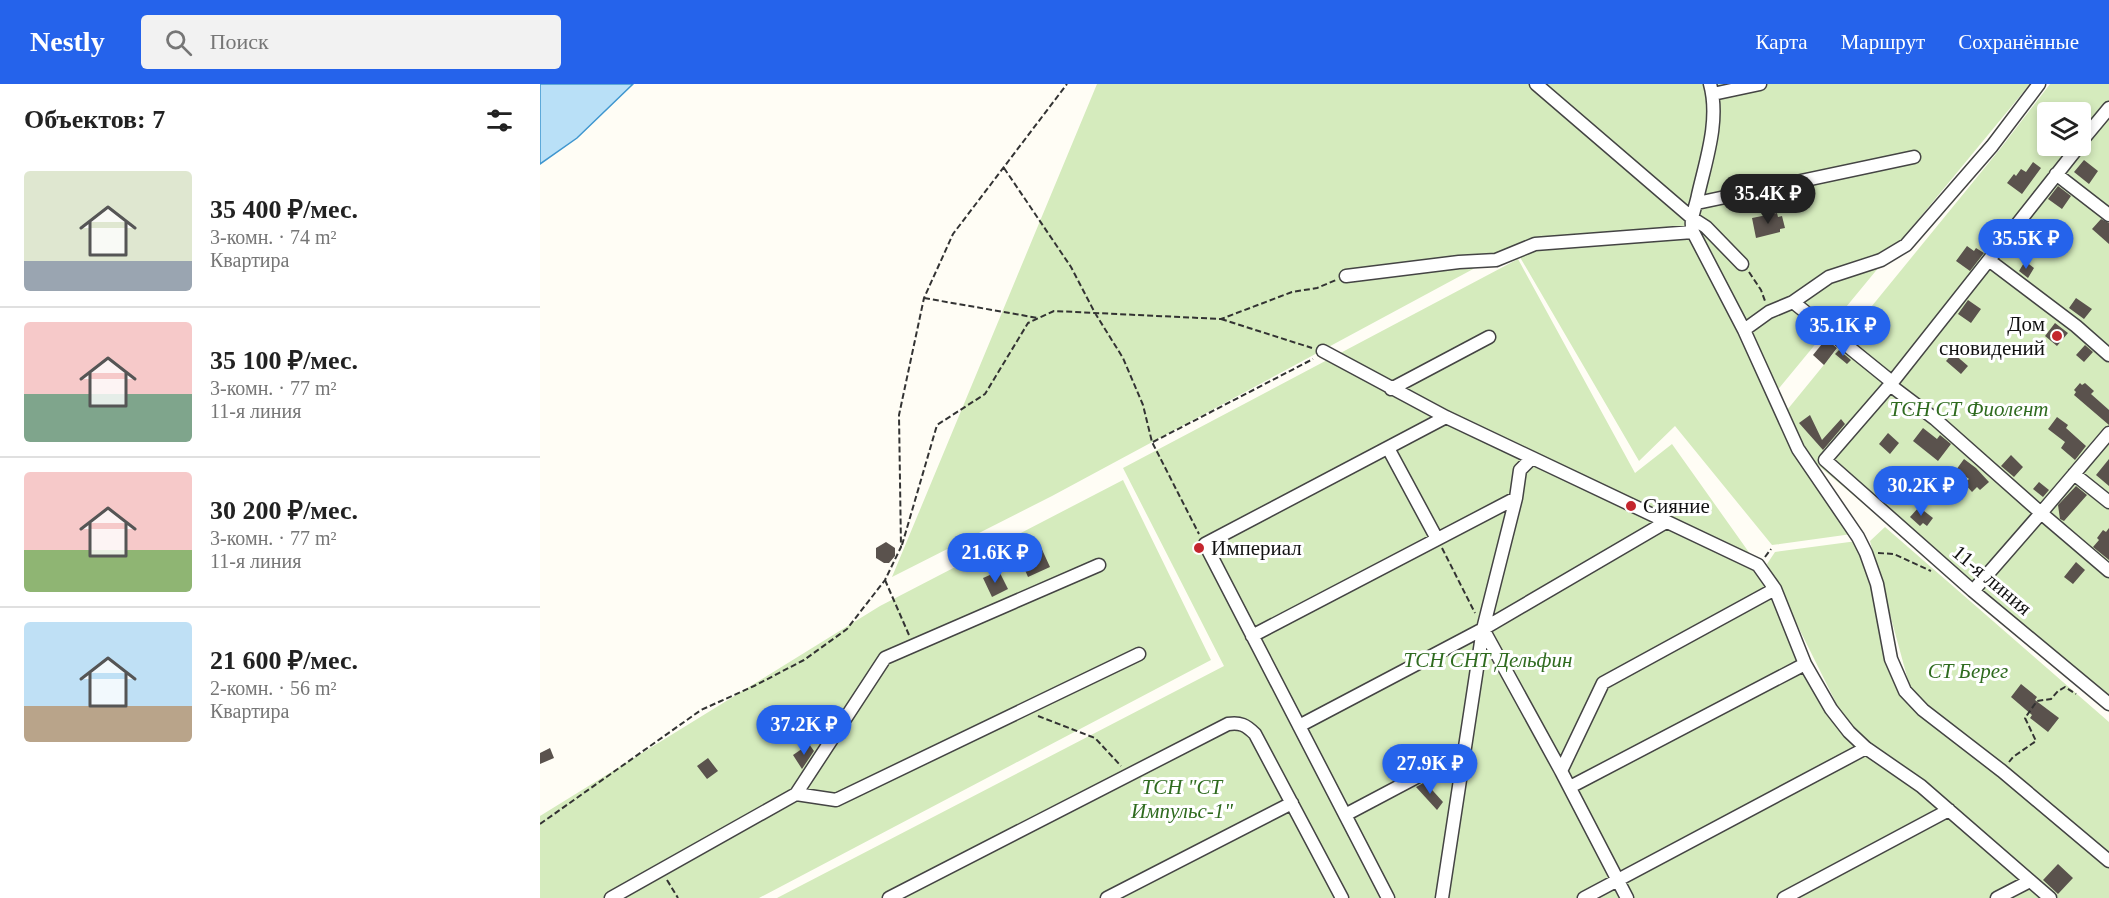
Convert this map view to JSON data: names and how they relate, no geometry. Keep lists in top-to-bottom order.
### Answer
{
  "streets": {
    "street": ["11-я линия"]
  },
  "parks": [
    "ТСН СТ Фиолент",
    "ТСН СНТ Дельфин",
    "СТ Берег",
    "ТСН \"СТ Импульс-1\""
  ],
  "places": ["Дом сновидений", "Сияние", "Империал"],
  "page": {
    "header": "Nestly",
    "search": "Поиск",
    "nav": ["Карта", "Маршрут", "Сохранённые"],
    "heading": "Объектов: 7",
    "list": [
      {
        "name": "35 400 ₽/мес.",
        "note": "3-комн. · 74 m² · Квартира"
      },
      {
        "name": "35 100 ₽/мес.",
        "note": "3-комн. · 77 m² · 11-я линия"
      },
      {
        "name": "30 200 ₽/мес.",
        "note": "3-комн. · 77 m² · 11-я линия"
      },
      {
        "name": "21 600 ₽/мес.",
        "note": "2-комн. · 56 m² · Квартира"
      }
    ],
    "price": [
      "35.4K ₽",
      "35.5K ₽",
      "35.1K ₽",
      "30.2K ₽",
      "21.6K ₽",
      "37.2K ₽",
      "27.9K ₽"
    ]
  }
}
